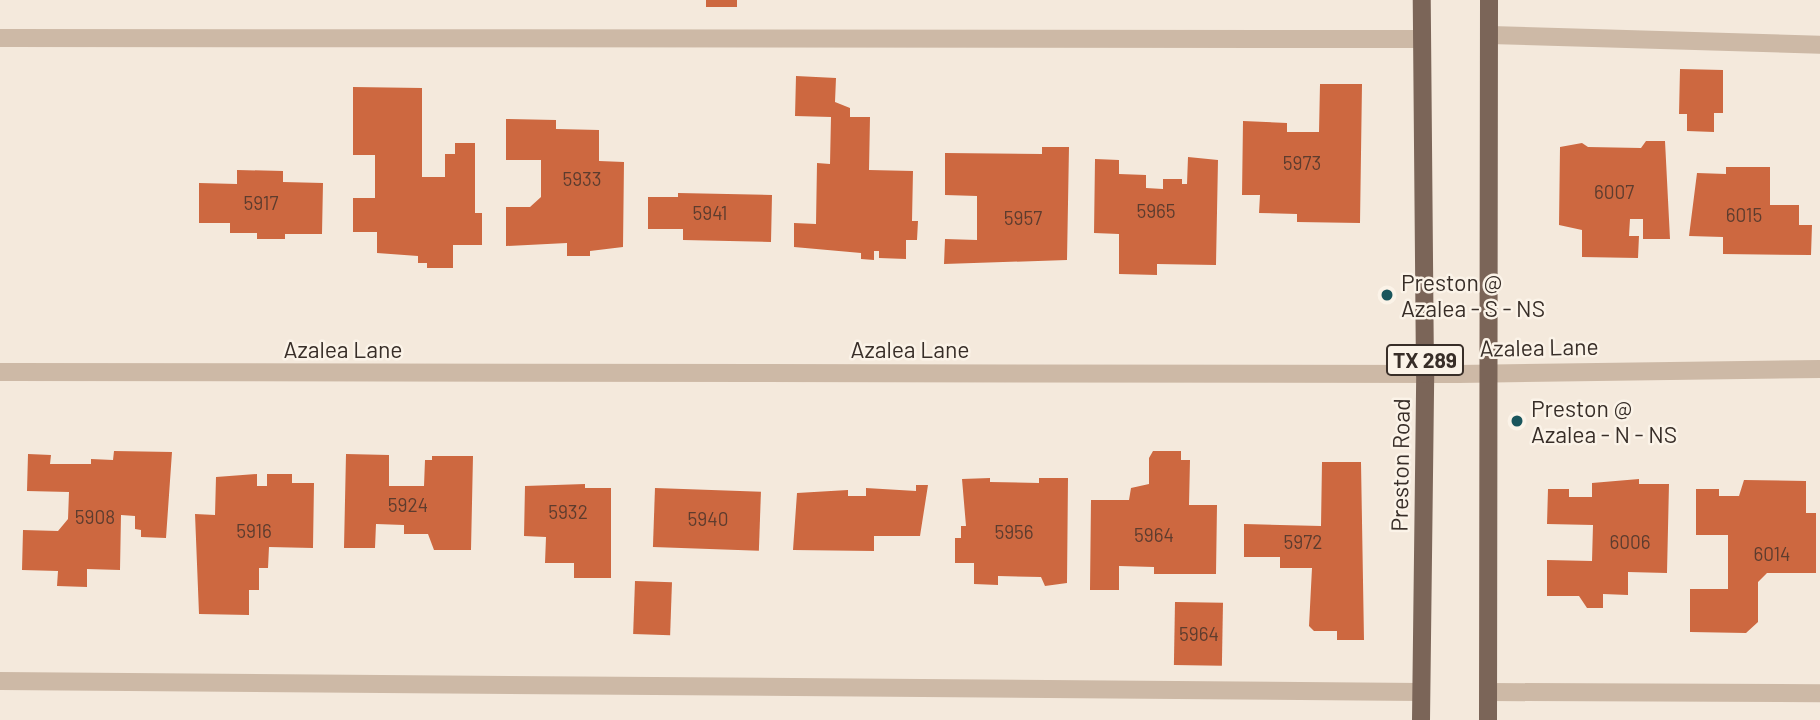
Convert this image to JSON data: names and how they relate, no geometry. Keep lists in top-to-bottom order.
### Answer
{
  "streets": {
    "main road": ["TX 289", "Preston Road"],
    "street": ["Azalea Lane"]
  },
  "crossings": [
    ["Azalea Lane", "TX 289"],
    ["Azalea Lane", "Preston Road"]
  ],
  "places": ["Preston @ Azalea - S - NS", "Preston @ Azalea - N - NS"],
  "house_numbers": [
    "5973",
    "5933",
    "6007",
    "5917",
    "5965",
    "5941",
    "6015",
    "5957",
    "5924",
    "5932",
    "5908",
    "5940",
    "5916",
    "5956",
    "5964",
    "5972",
    "6006",
    "6014",
    "5964"
  ]
}
